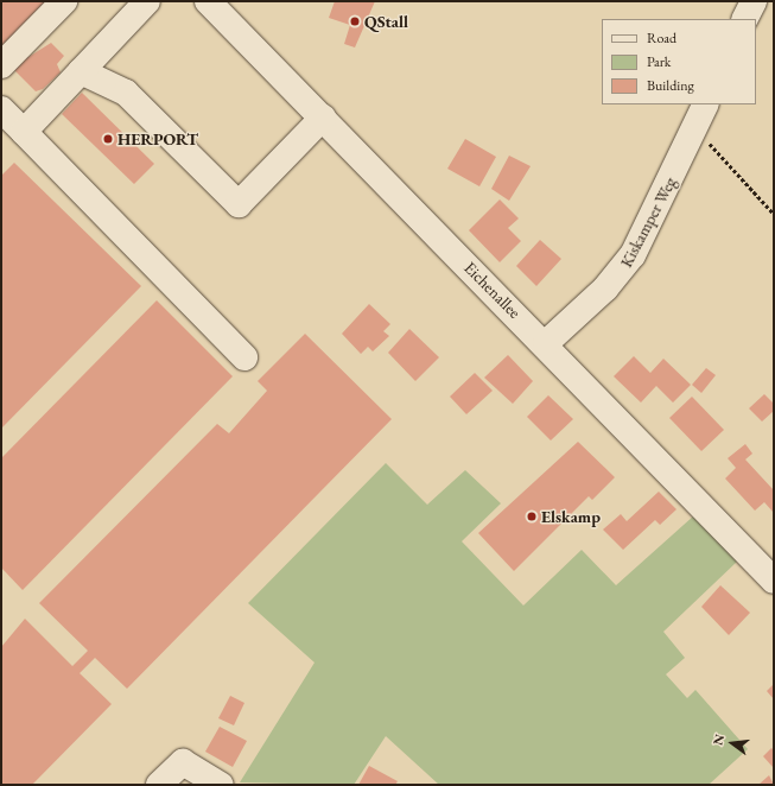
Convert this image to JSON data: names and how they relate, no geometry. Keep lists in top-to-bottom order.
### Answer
{
  "streets": {
    "street": ["Kiskamper Weg", "Eichenallee"]
  },
  "crossings": [
    ["Kiskamper Weg", "Eichenallee"]
  ],
  "places": ["QStall", "HERPORT", "Elskamp"],
  "legend": ["Road", "Park", "Building"],
  "north": "left"
}
